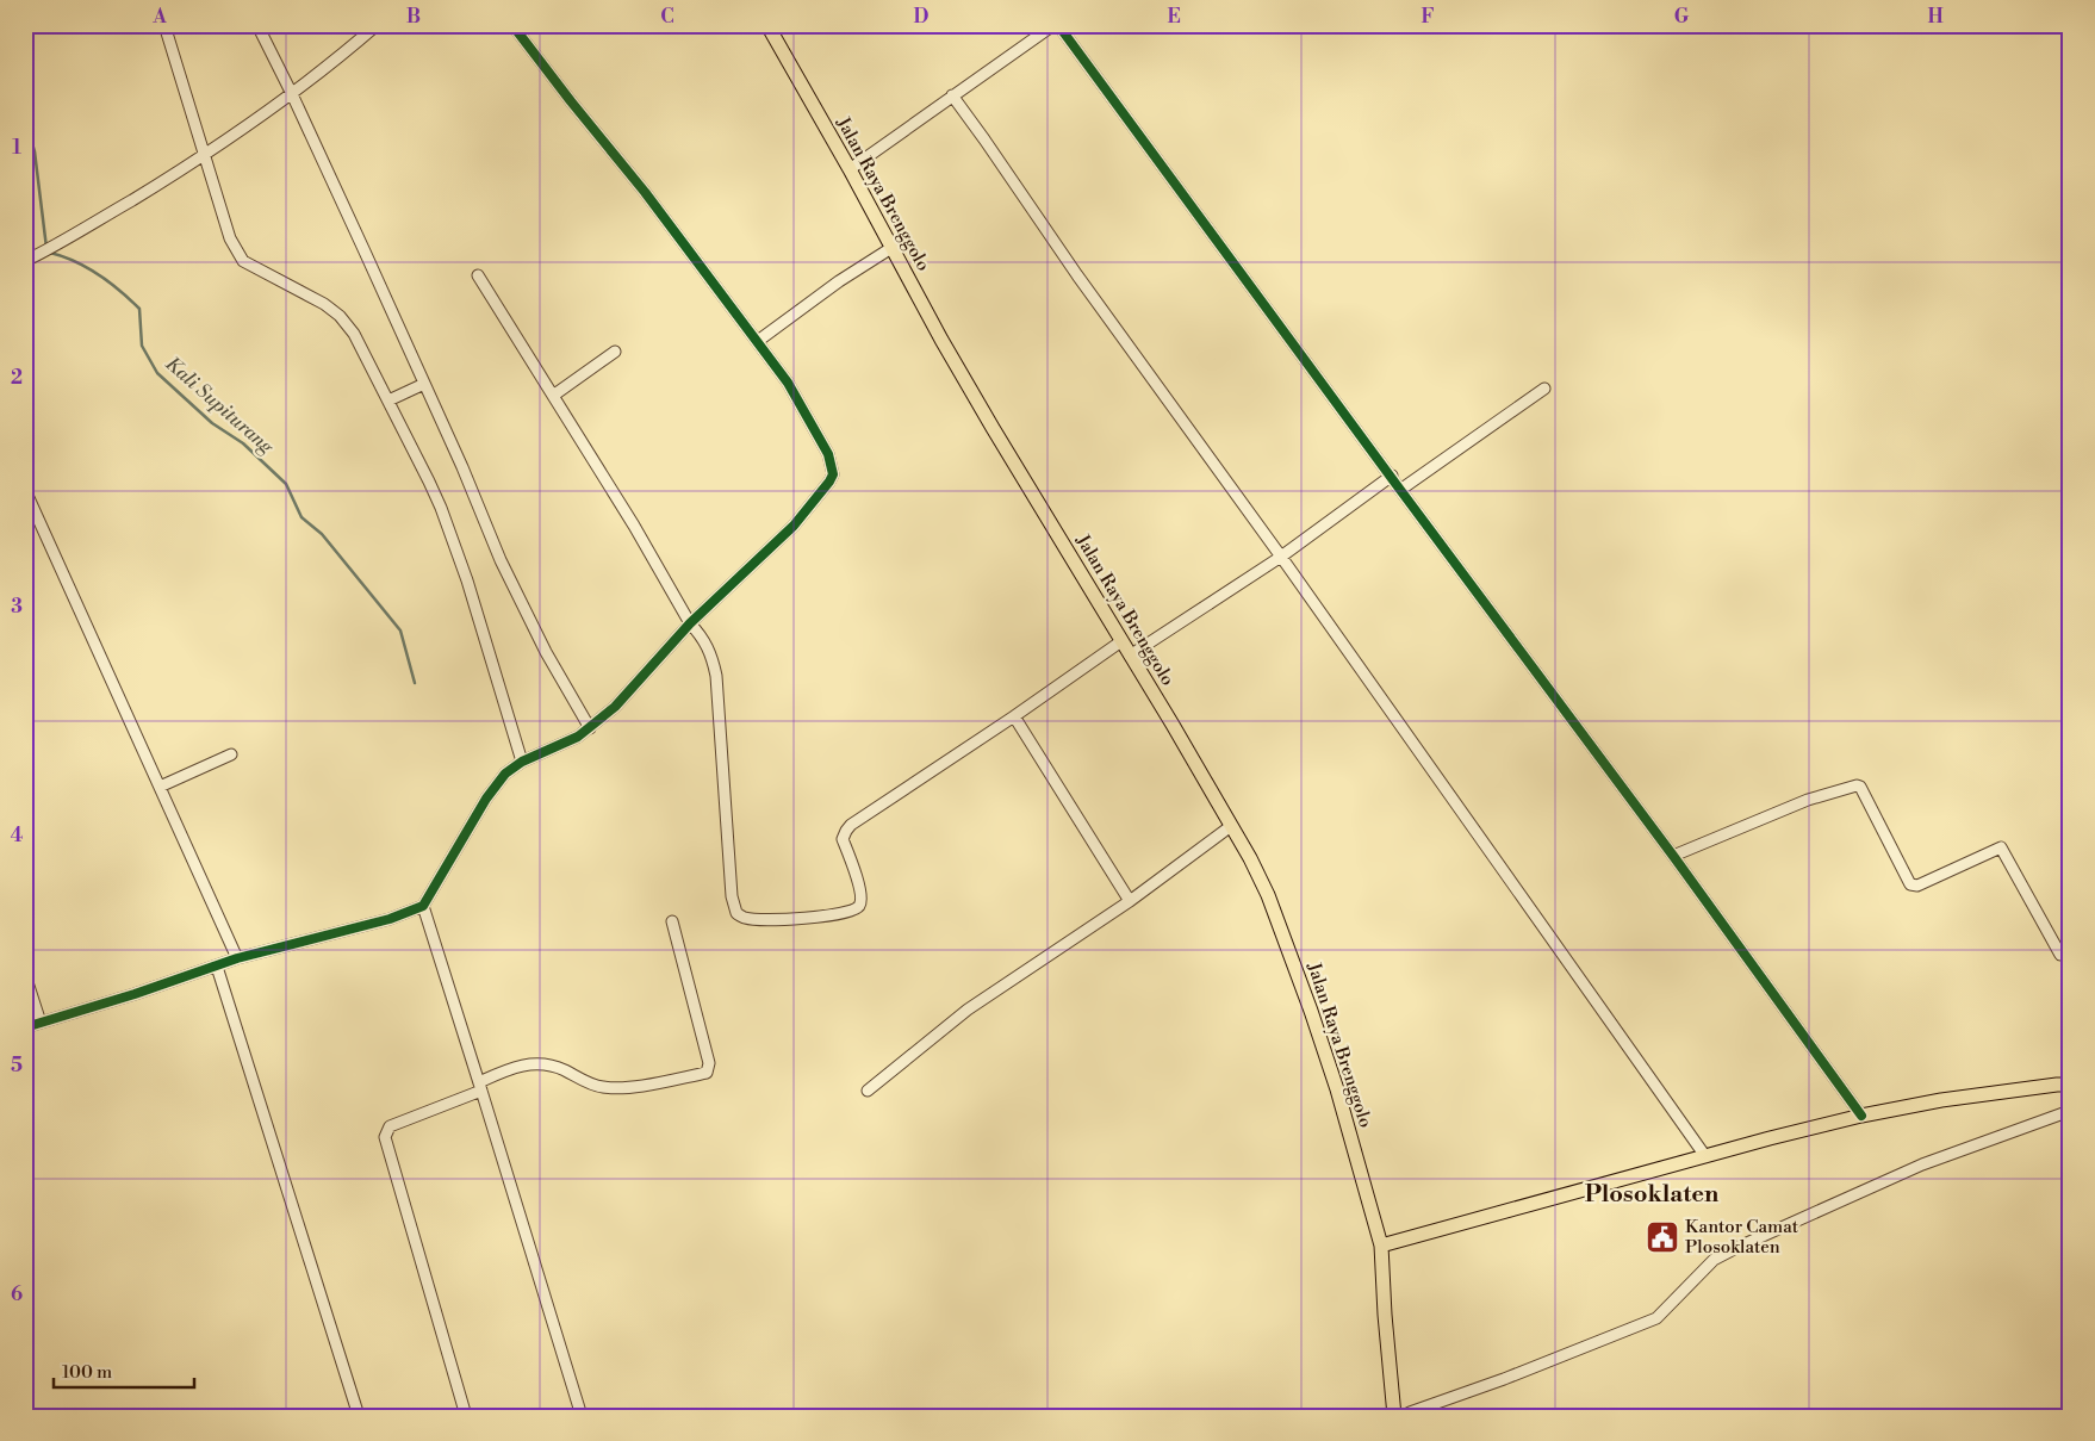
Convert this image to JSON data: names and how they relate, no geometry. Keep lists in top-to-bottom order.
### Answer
{
  "streets": {
    "main road": ["Jalan Raya Brenggolo"]
  },
  "districts": ["Plosoklaten"],
  "water": ["Kali Supiturang"],
  "places": {
    "public building": ["Kantor Camat Plosoklaten"]
  },
  "scale_bar": "100 m",
  "grid": {
    "columns": [
      "A",
      "B",
      "C",
      "D",
      "E",
      "F",
      "G",
      "H"
    ],
    "rows": [
      "1",
      "2",
      "3",
      "4",
      "5",
      "6"
    ]
  }
}
